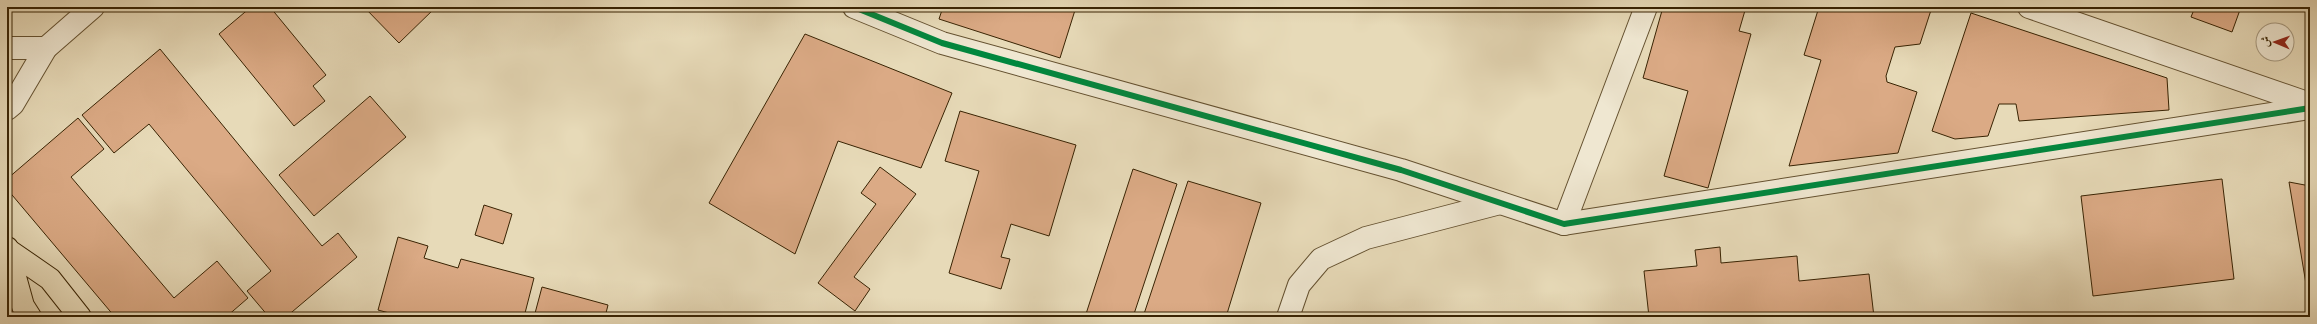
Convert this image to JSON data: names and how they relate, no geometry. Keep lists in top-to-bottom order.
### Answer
{
  "north": "left"
}
